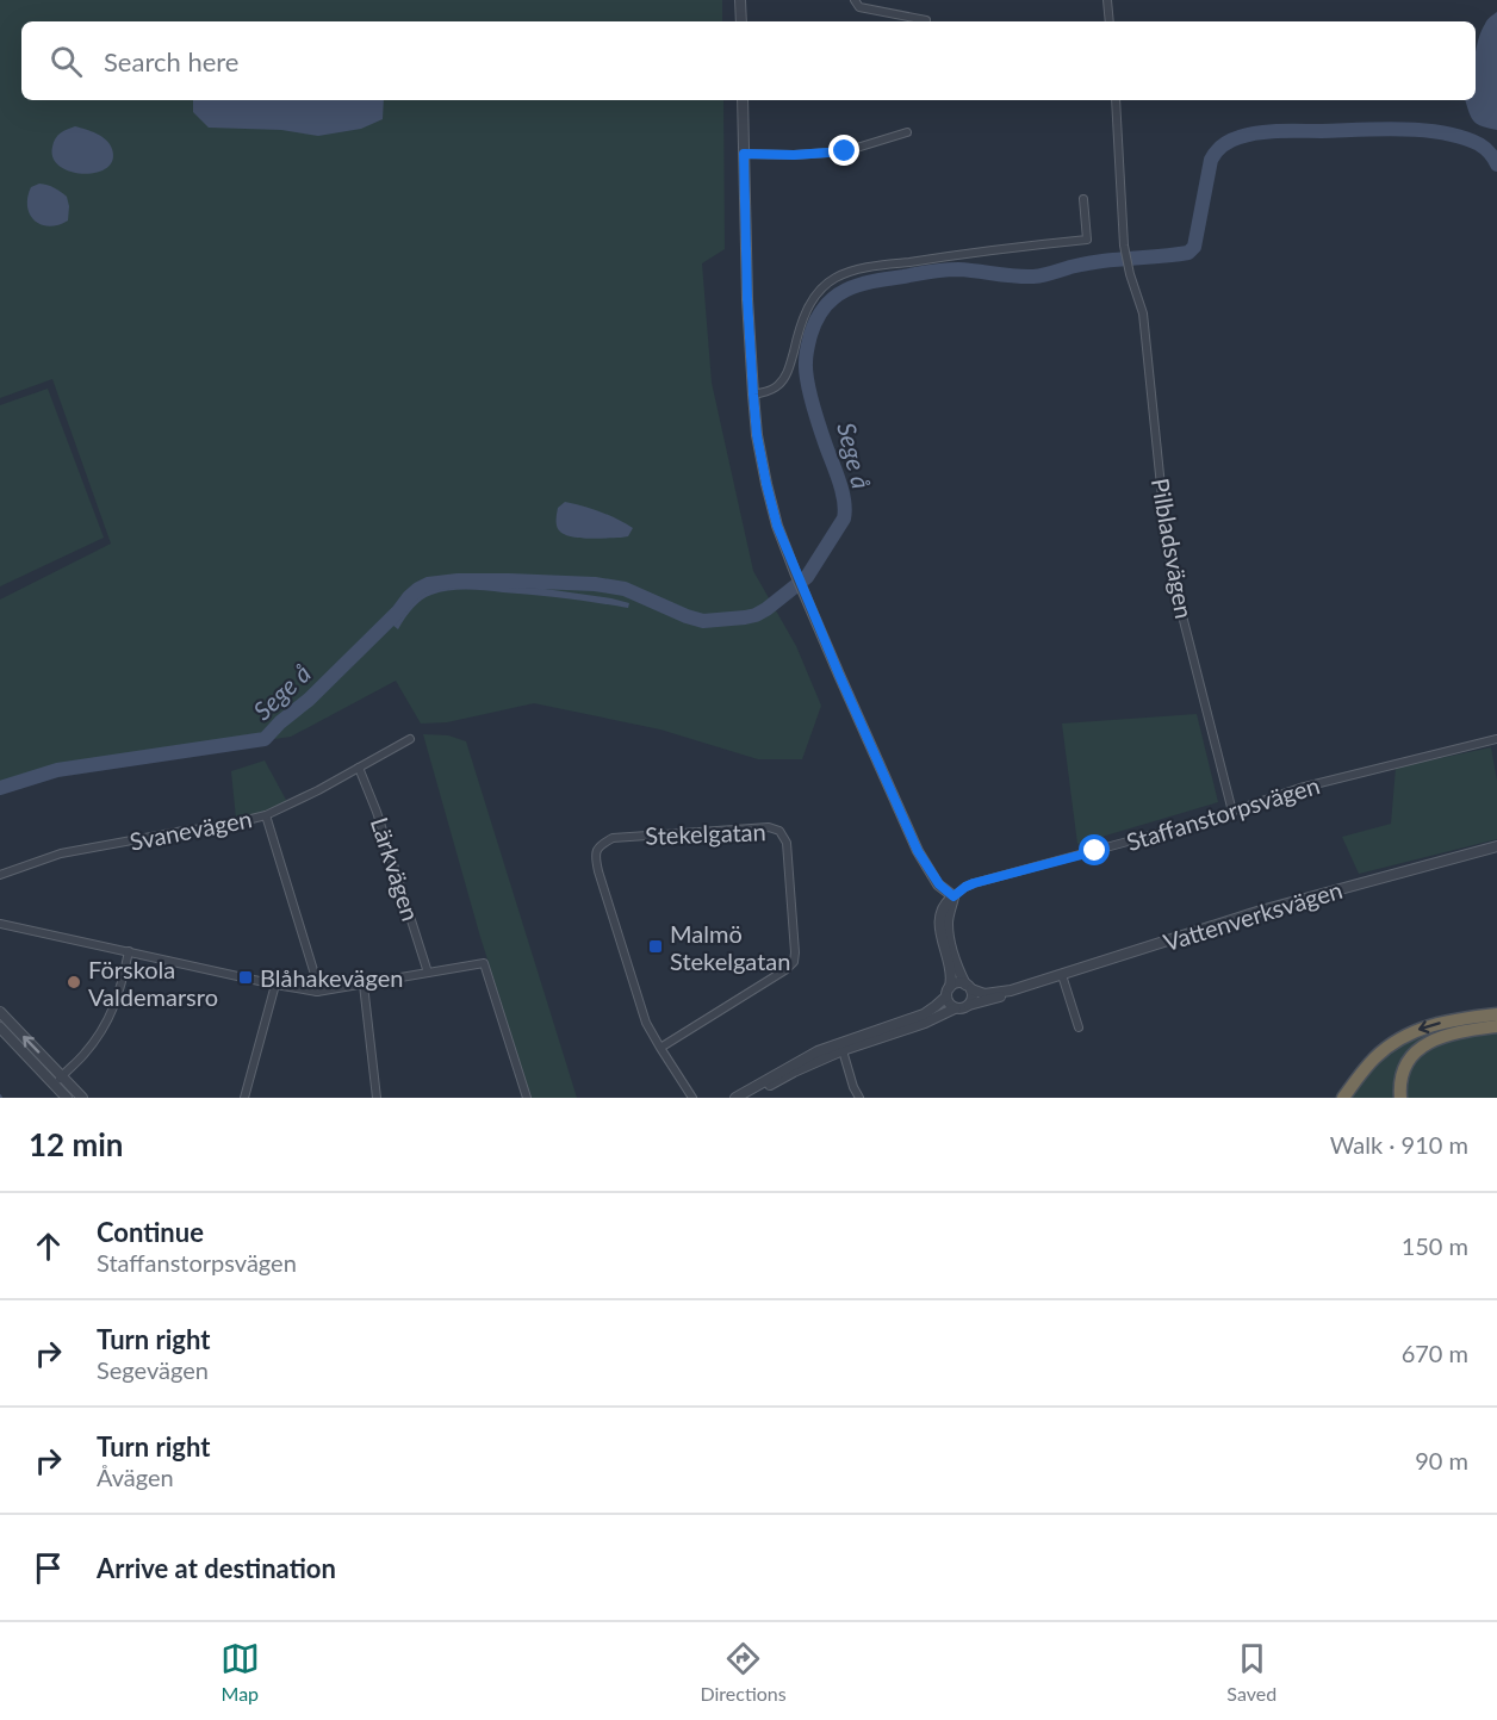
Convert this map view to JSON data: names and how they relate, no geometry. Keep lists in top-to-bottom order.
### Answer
{
  "streets": {
    "street": [
      "Pilbladsvägen",
      "Staffanstorpsvägen",
      "Svanevägen",
      "Stekelgatan",
      "Lärkvägen",
      "Vattenverksvägen"
    ]
  },
  "crossings": [
    ["Pilbladsvägen", "Staffanstorpsvägen"],
    ["Svanevägen", "Lärkvägen"]
  ],
  "water": ["Sege å"],
  "places": {
    "transit": ["Malmö Stekelgatan", "Blåhakevägen"],
    "other": ["Förskola Valdemarsro"]
  },
  "page": {
    "search": "Search here",
    "heading": ["12 min", "Walk · 910 m"],
    "list": [
      ["Continue", "Staffanstorpsvägen", "150 m"],
      ["Turn right", "Segevägen", "670 m"],
      ["Turn right", "Åvägen", "90 m"],
      "Arrive at destination"
    ],
    "nav": ["Map", "Directions", "Saved"]
  }
}
